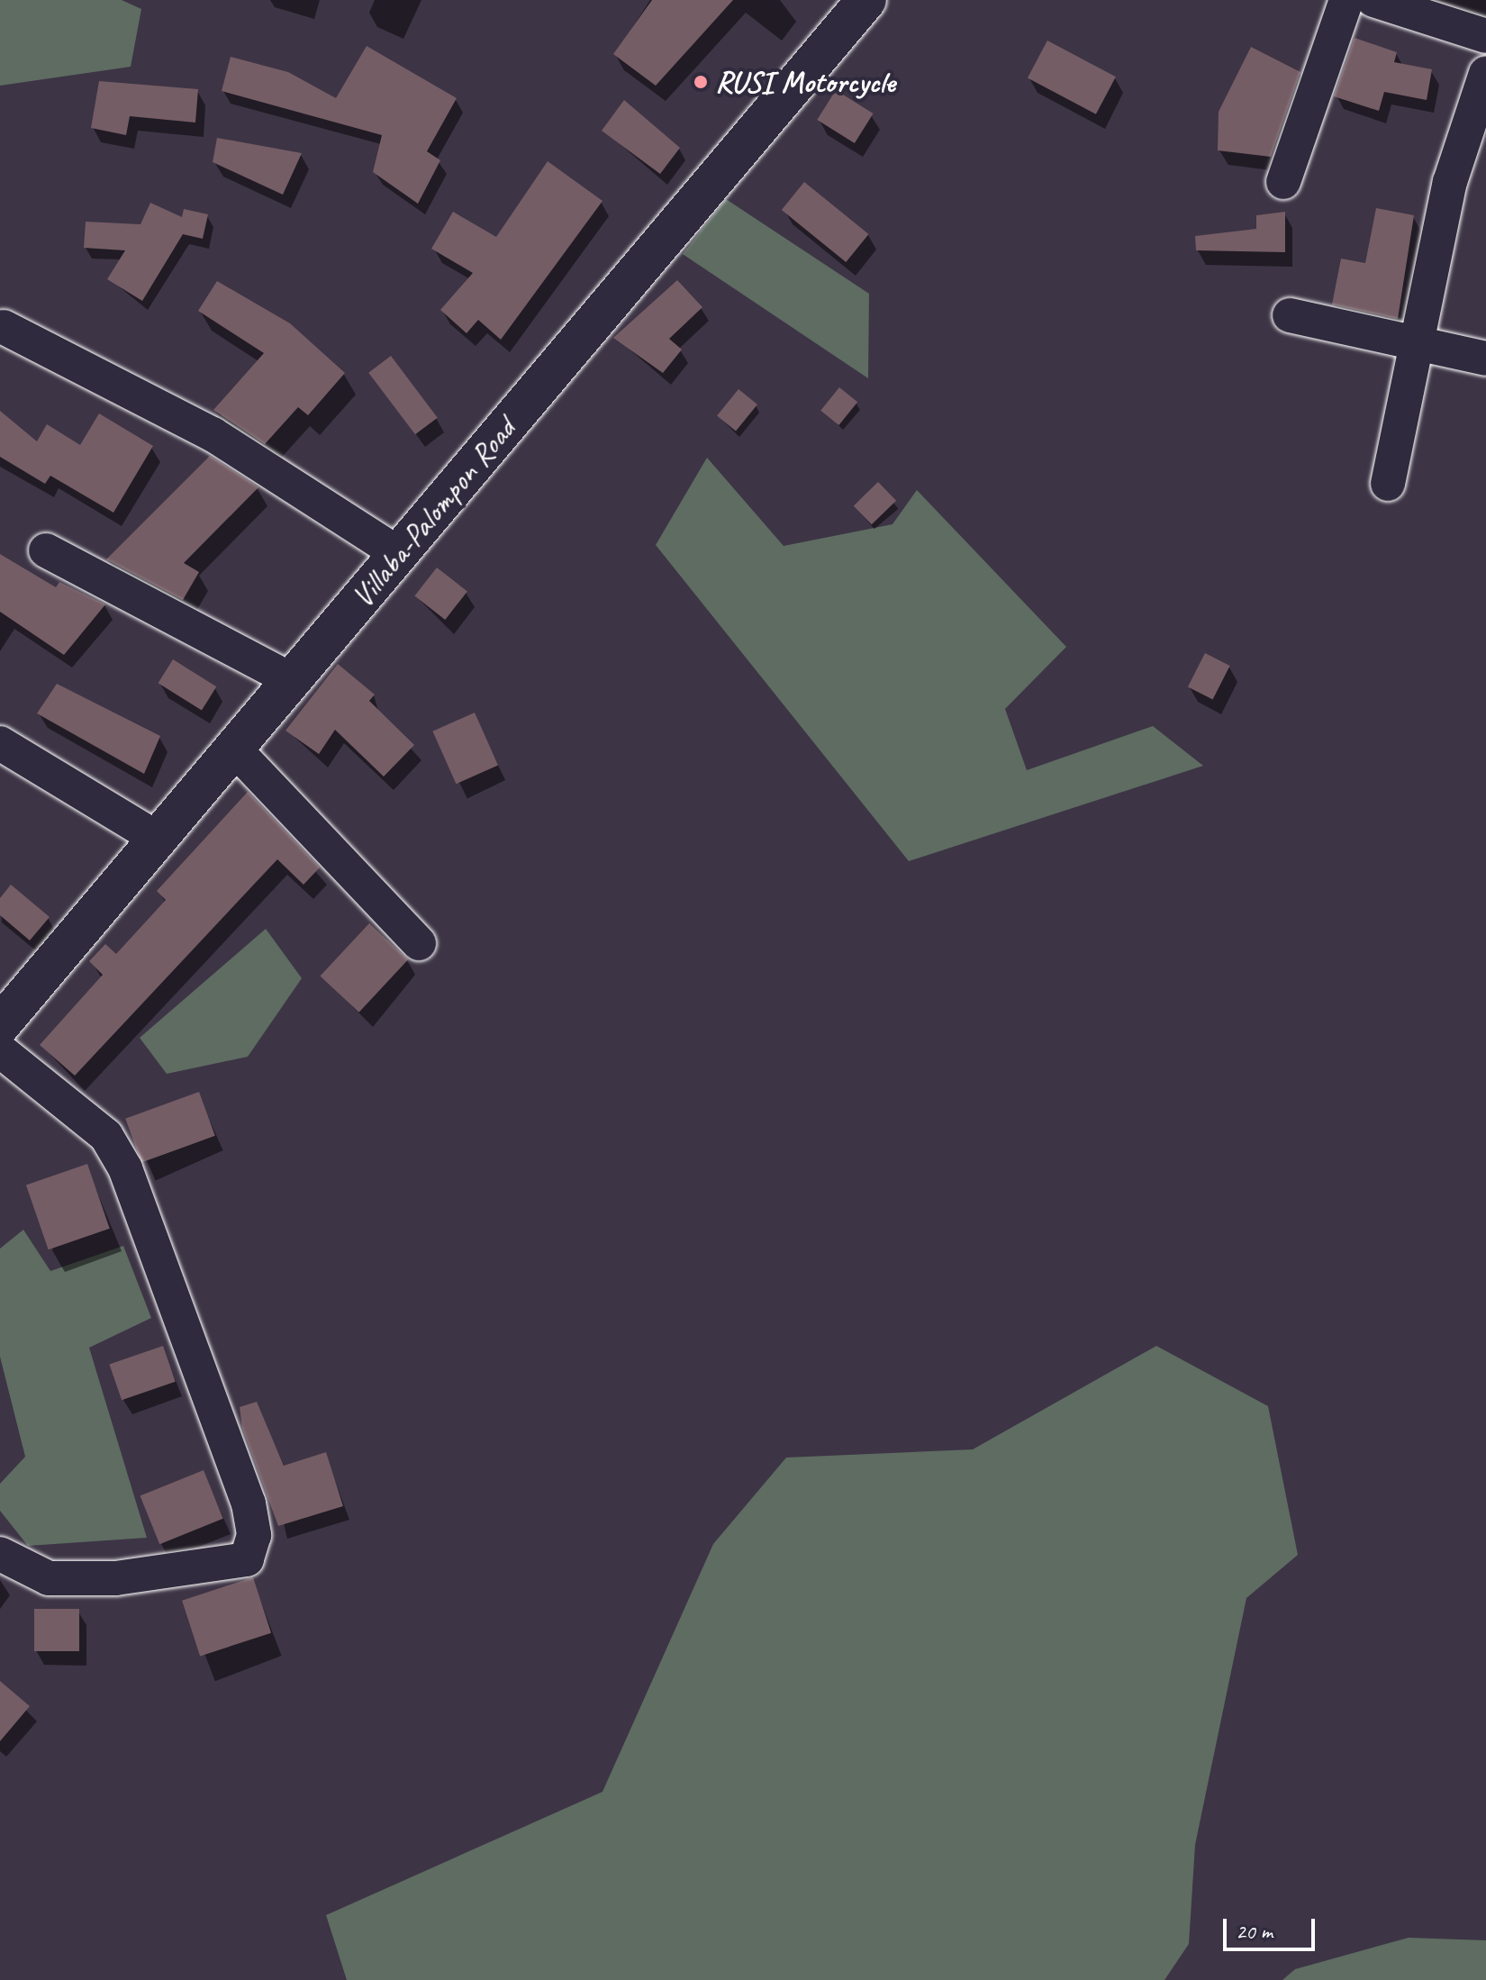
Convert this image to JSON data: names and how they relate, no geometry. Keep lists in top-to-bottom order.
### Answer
{
  "streets": {
    "main road": ["Villaba-Palompon Road"]
  },
  "places": ["RUSI Motorcycle"],
  "scale_bar": "20 m"
}
